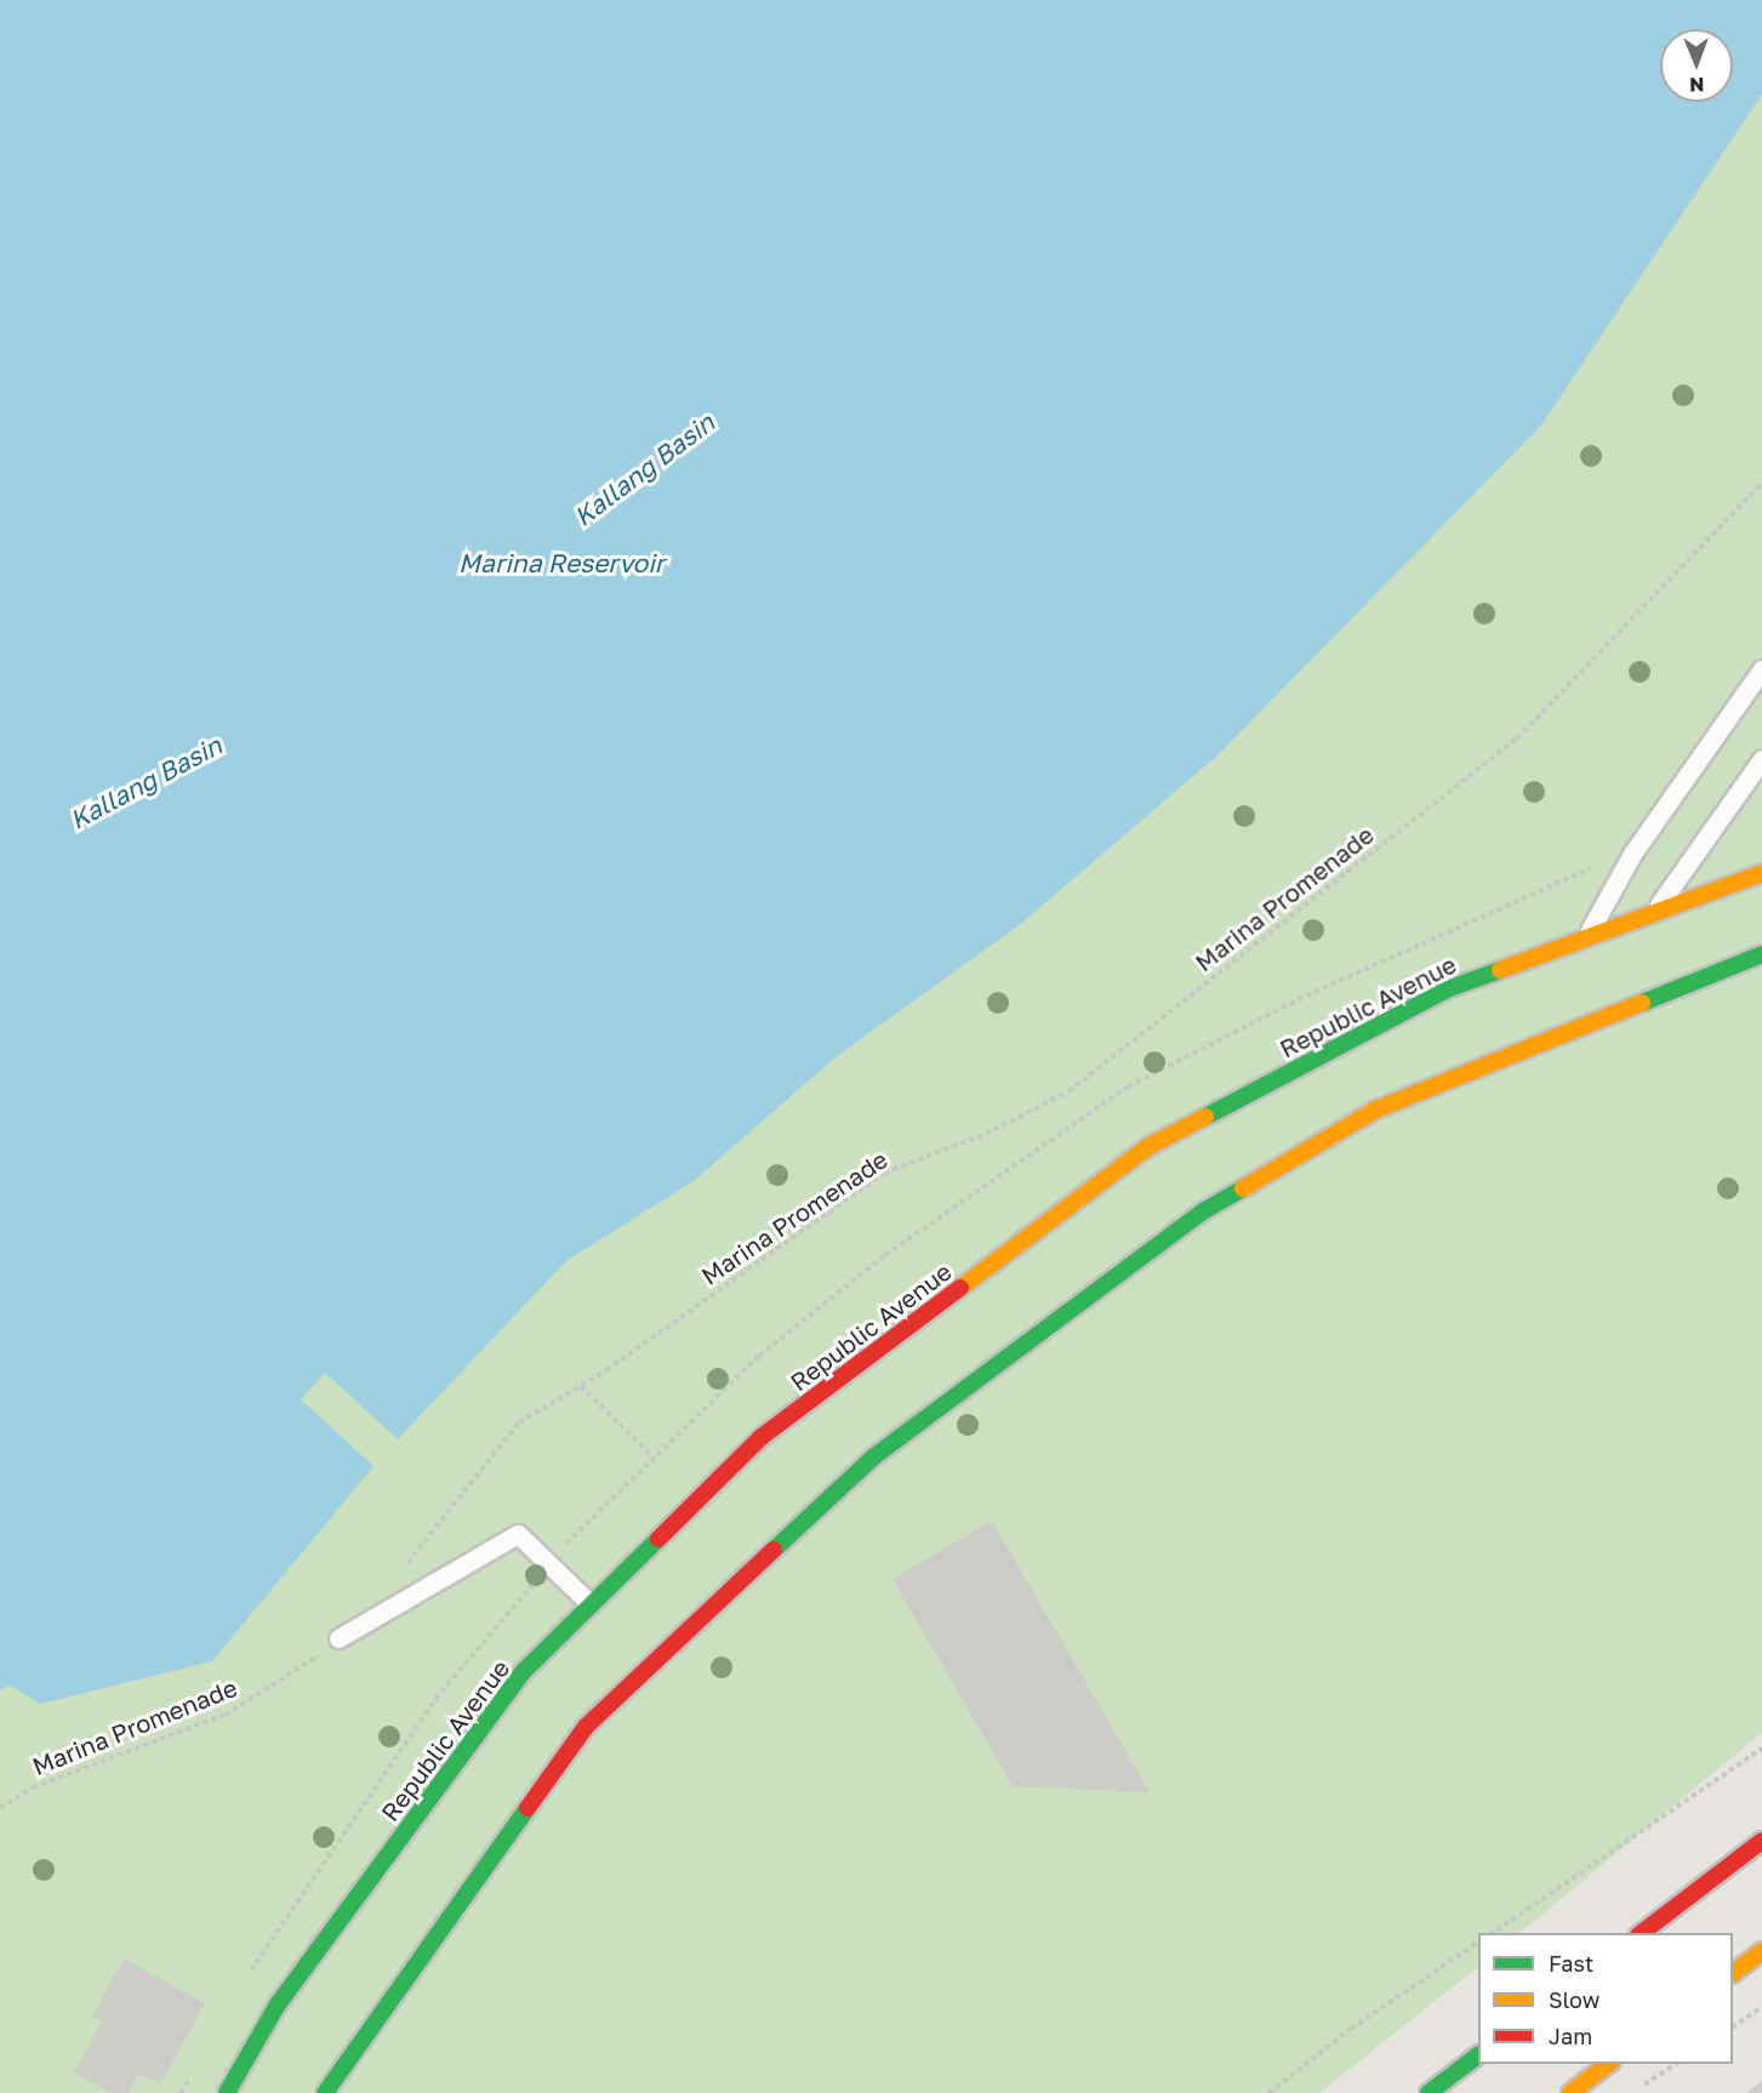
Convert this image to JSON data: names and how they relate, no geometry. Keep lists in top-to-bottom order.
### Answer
{
  "streets": {
    "main road": ["Republic Avenue"],
    "path": ["Marina Promenade"]
  },
  "water": ["Kallang Basin", "Marina Reservoir"],
  "legend": ["Fast", "Slow", "Jam"],
  "north": "bottom"
}
